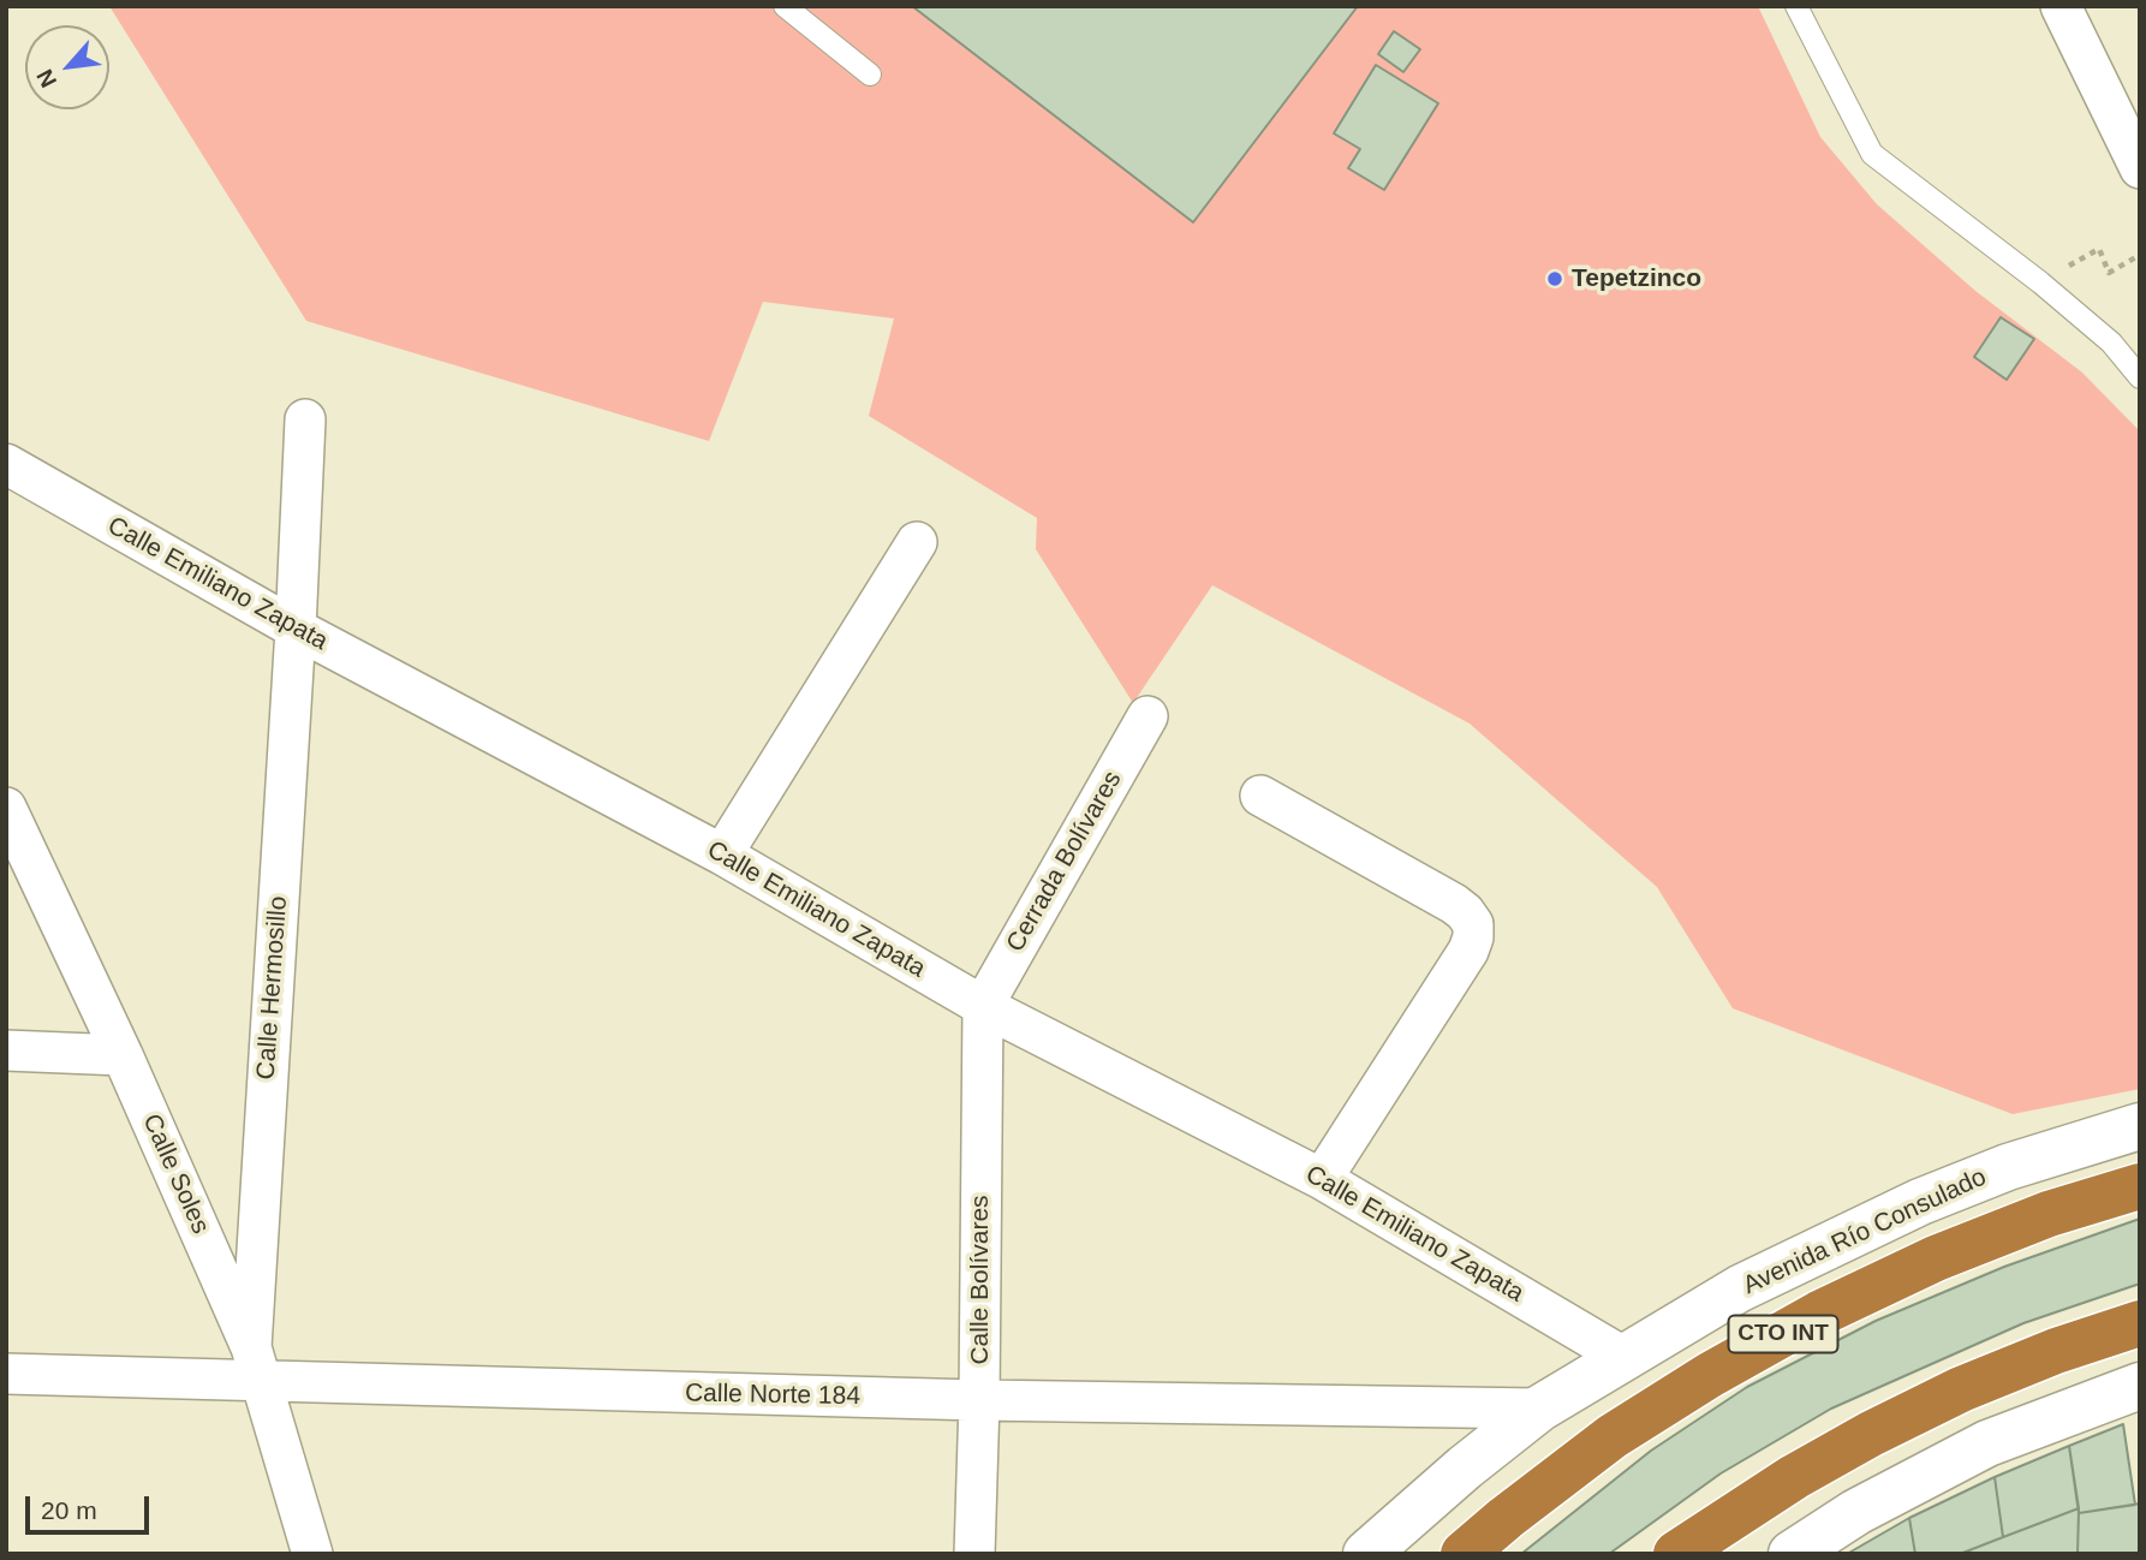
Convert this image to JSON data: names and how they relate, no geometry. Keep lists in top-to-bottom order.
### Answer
{
  "streets": {
    "highway": ["CTO INT"],
    "main road": ["Avenida Río Consulado"],
    "street": [
      "Calle Emiliano Zapata",
      "Cerrada Bolívares",
      "Calle Hermosillo",
      "Calle Soles",
      "Calle Bolívares",
      "Calle Norte 184"
    ]
  },
  "crossings": [
    ["Calle Emiliano Zapata", "Cerrada Bolívares"],
    ["Calle Emiliano Zapata", "Calle Hermosillo"],
    ["Calle Emiliano Zapata", "Avenida Río Consulado"],
    ["Calle Emiliano Zapata", "Calle Bolívares"],
    ["Cerrada Bolívares", "Calle Bolívares"],
    ["Calle Hermosillo", "Calle Soles"],
    ["Calle Hermosillo", "Calle Norte 184"],
    ["Calle Soles", "Calle Norte 184"],
    ["Avenida Río Consulado", "Calle Norte 184"],
    ["Calle Bolívares", "Calle Norte 184"]
  ],
  "places": ["Tepetzinco"],
  "scale_bar": "20 m",
  "north": "bottom left"
}
